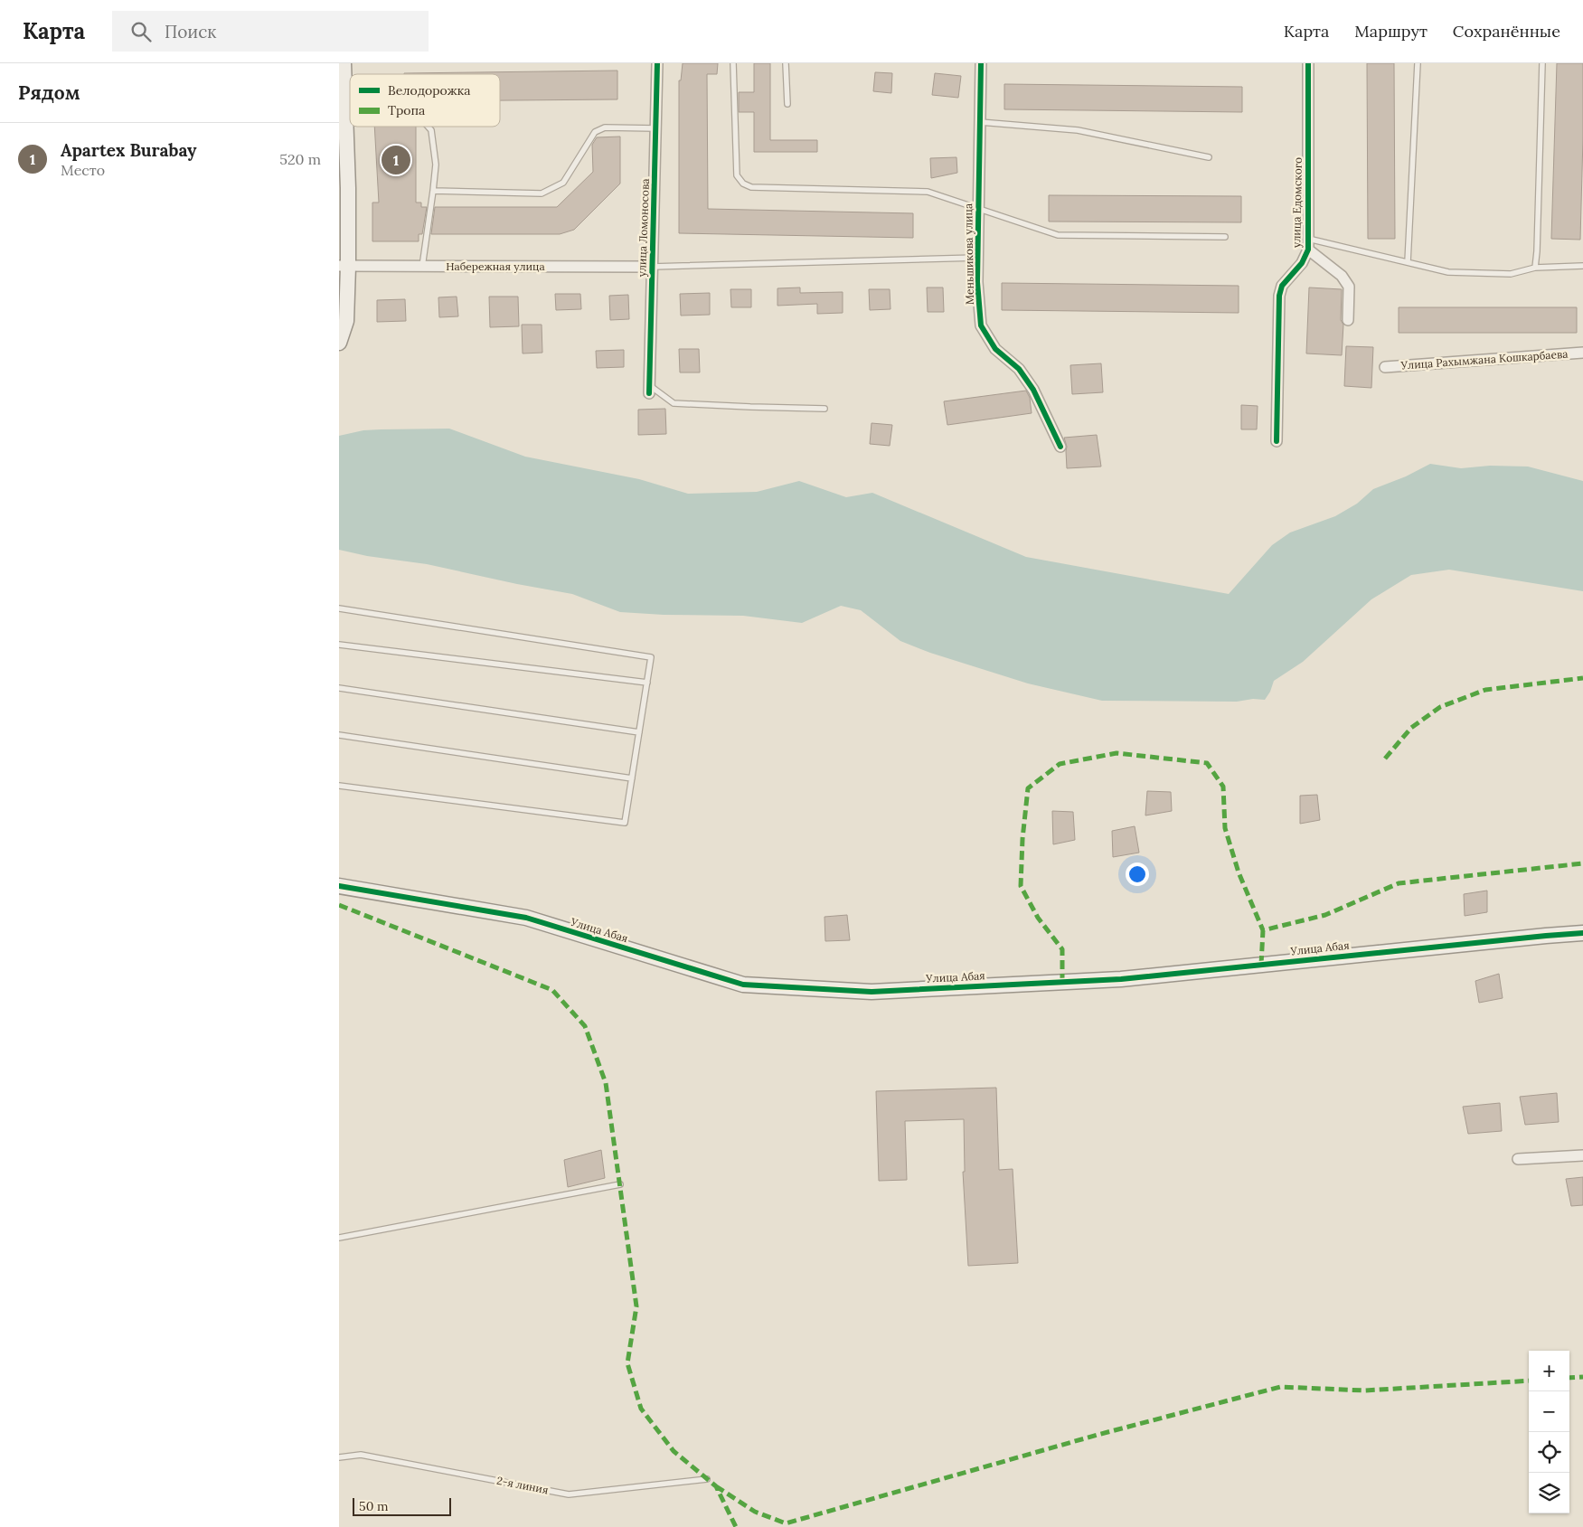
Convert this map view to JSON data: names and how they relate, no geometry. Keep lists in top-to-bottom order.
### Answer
{
  "streets": {
    "street": [
      "улица Едомского",
      "улица Ломоносова",
      "Меньшикова улица",
      "Набережная улица",
      "Улица Рахымжана Кошкарбаева",
      "Улица Абая"
    ],
    "lane": ["2-я линия"]
  },
  "crossings": [
    ["улица Ломоносова", "Набережная улица"]
  ],
  "legend": ["Велодорожка", "Тропа"],
  "scale_bar": "50 m",
  "page": {
    "header": "Карта",
    "search": "Поиск",
    "nav": ["Карта", "Маршрут", "Сохранённые"],
    "heading": "Рядом",
    "list": [
      {
        "mark": "1",
        "name": "Apartex Burabay",
        "note": "Место",
        "value": "520 m"
      }
    ],
    "pins": "1",
    "map_buttons": ["+", "−"],
    "scale": "50 m"
  }
}
